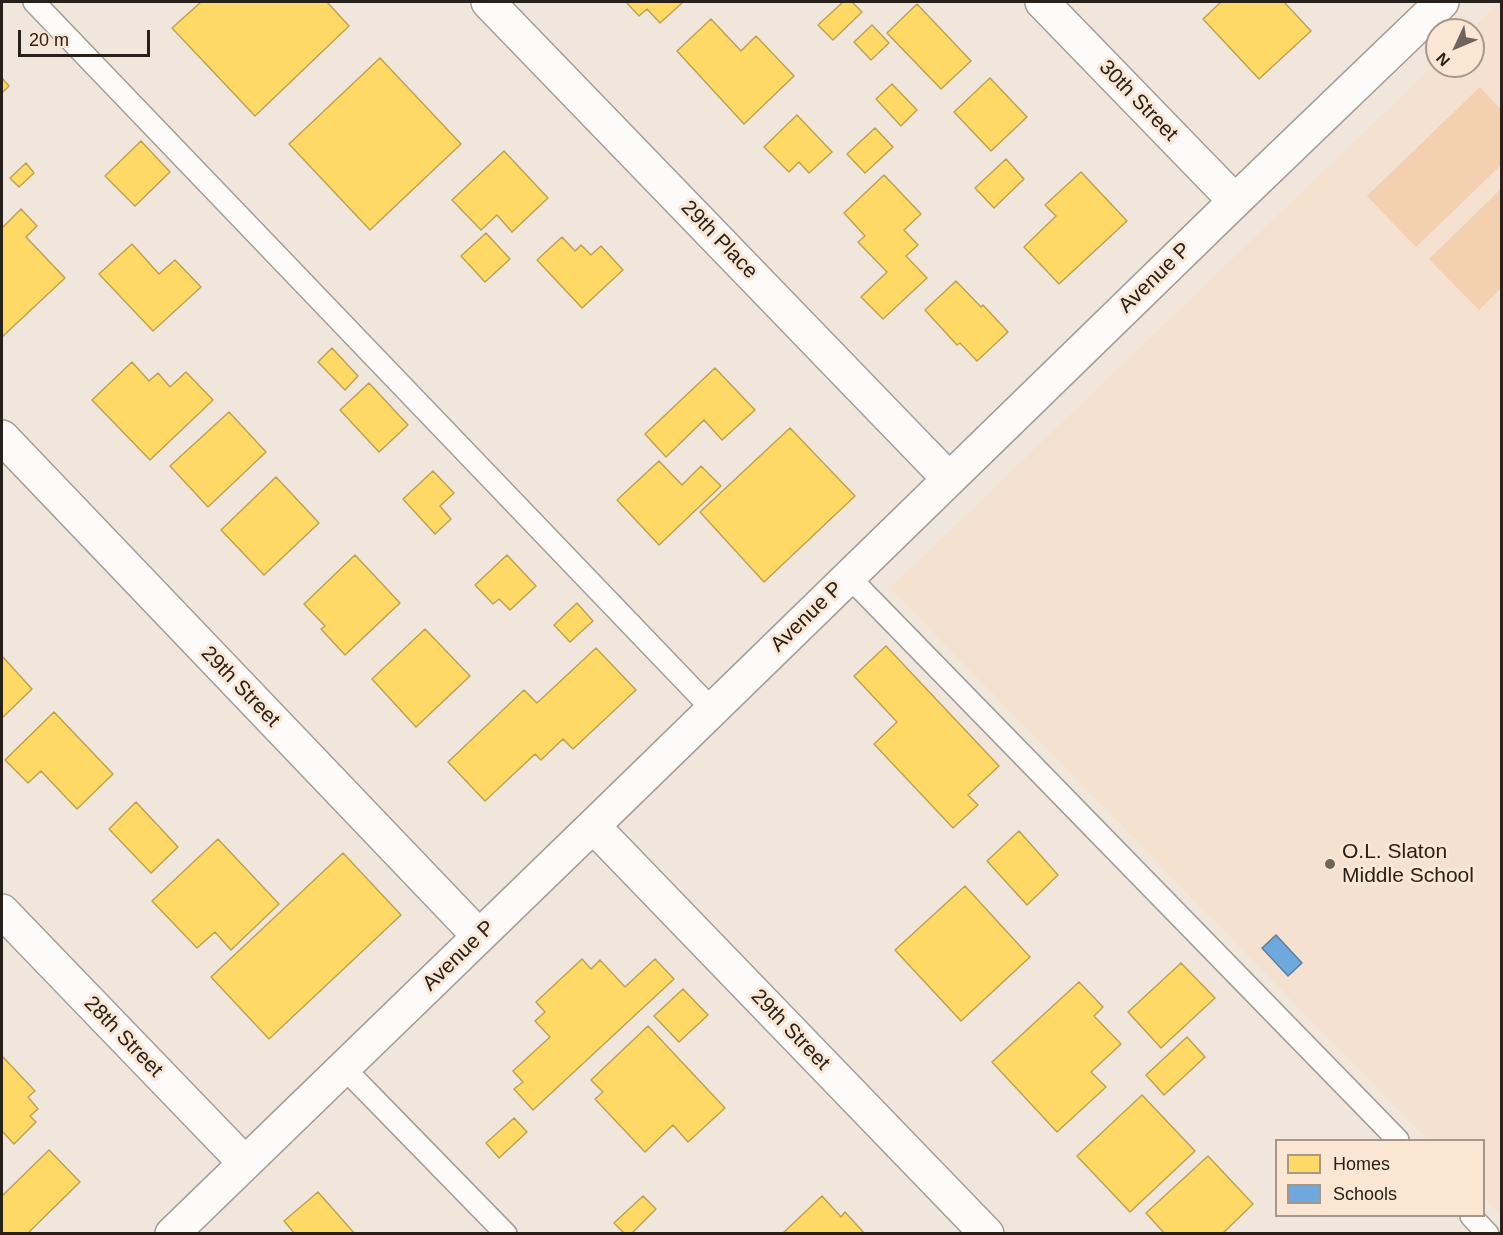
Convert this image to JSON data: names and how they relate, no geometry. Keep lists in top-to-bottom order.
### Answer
{
  "streets": {
    "street": [
      "30th Street",
      "29th Place",
      "Avenue P",
      "29th Street",
      "28th Street"
    ]
  },
  "crossings": [
    ["30th Street", "Avenue P"],
    ["29th Place", "Avenue P"],
    ["Avenue P", "29th Street"],
    ["Avenue P", "28th Street"]
  ],
  "places": ["O.L. Slaton Middle School"],
  "legend": ["Homes", "Schools"],
  "scale_bar": "20 m",
  "north": "bottom left"
}
